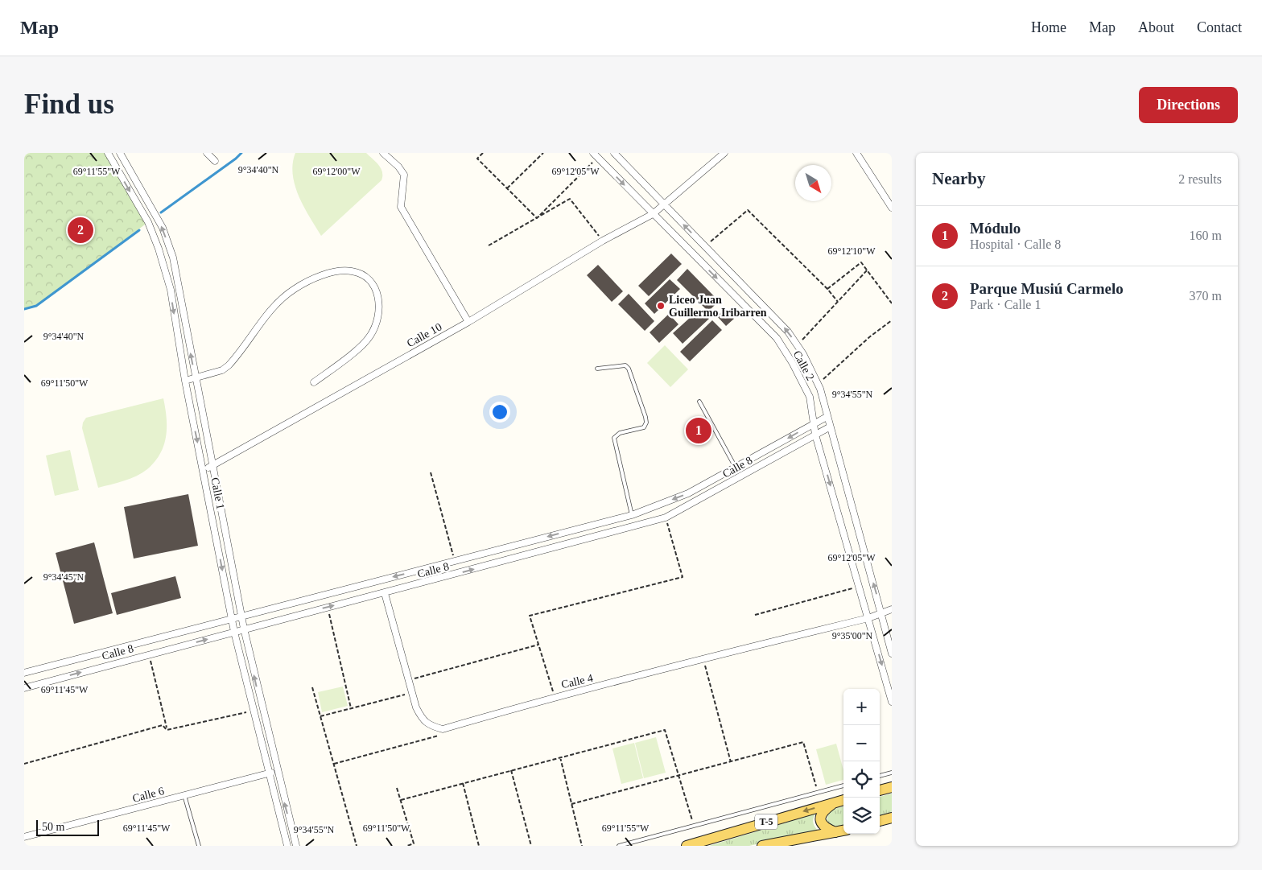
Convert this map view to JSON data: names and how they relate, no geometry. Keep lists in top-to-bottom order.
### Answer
{
  "streets": {
    "main road": ["T-5"],
    "street": [
      "Calle 10",
      "Calle 2",
      "Calle 8",
      "Calle 1",
      "Calle 4",
      "Calle 6"
    ]
  },
  "crossings": [
    ["Calle 10", "Calle 2"],
    ["Calle 10", "Calle 1"],
    ["Calle 2", "Calle 8"],
    ["Calle 2", "Calle 4"],
    ["Calle 8", "Calle 1"],
    ["Calle 8", "Calle 4"],
    ["Calle 1", "Calle 6"]
  ],
  "places": ["Liceo Juan Guillermo Iribarren"],
  "scale_bar": "50 m",
  "north": "bottom right",
  "page": {
    "header": "Map",
    "nav": [
      "Home",
      "Map",
      "About",
      "Contact"
    ],
    "buttons": "Directions",
    "title": "Find us",
    "heading": ["Nearby", "2 results"],
    "list": [
      {
        "mark": "1",
        "name": "Módulo",
        "note": "Hospital · Calle 8",
        "value": "160 m"
      },
      {
        "mark": "2",
        "name": "Parque Musiú Carmelo",
        "note": "Park · Calle 1",
        "value": "370 m"
      }
    ],
    "pins": ["2", "1"],
    "map_buttons": ["+", "−"],
    "scale": "50 m"
  },
  "coordinates": [
    "9°34'40\"N",
    "69°11'55\"W",
    "69°12'00\"W",
    "69°12'05\"W",
    "69°12'10\"W",
    "69°11'50\"W",
    "9°34'55\"N",
    "9°34'45\"N",
    "9°35'00\"N",
    "69°11'45\"W"
  ]
}
